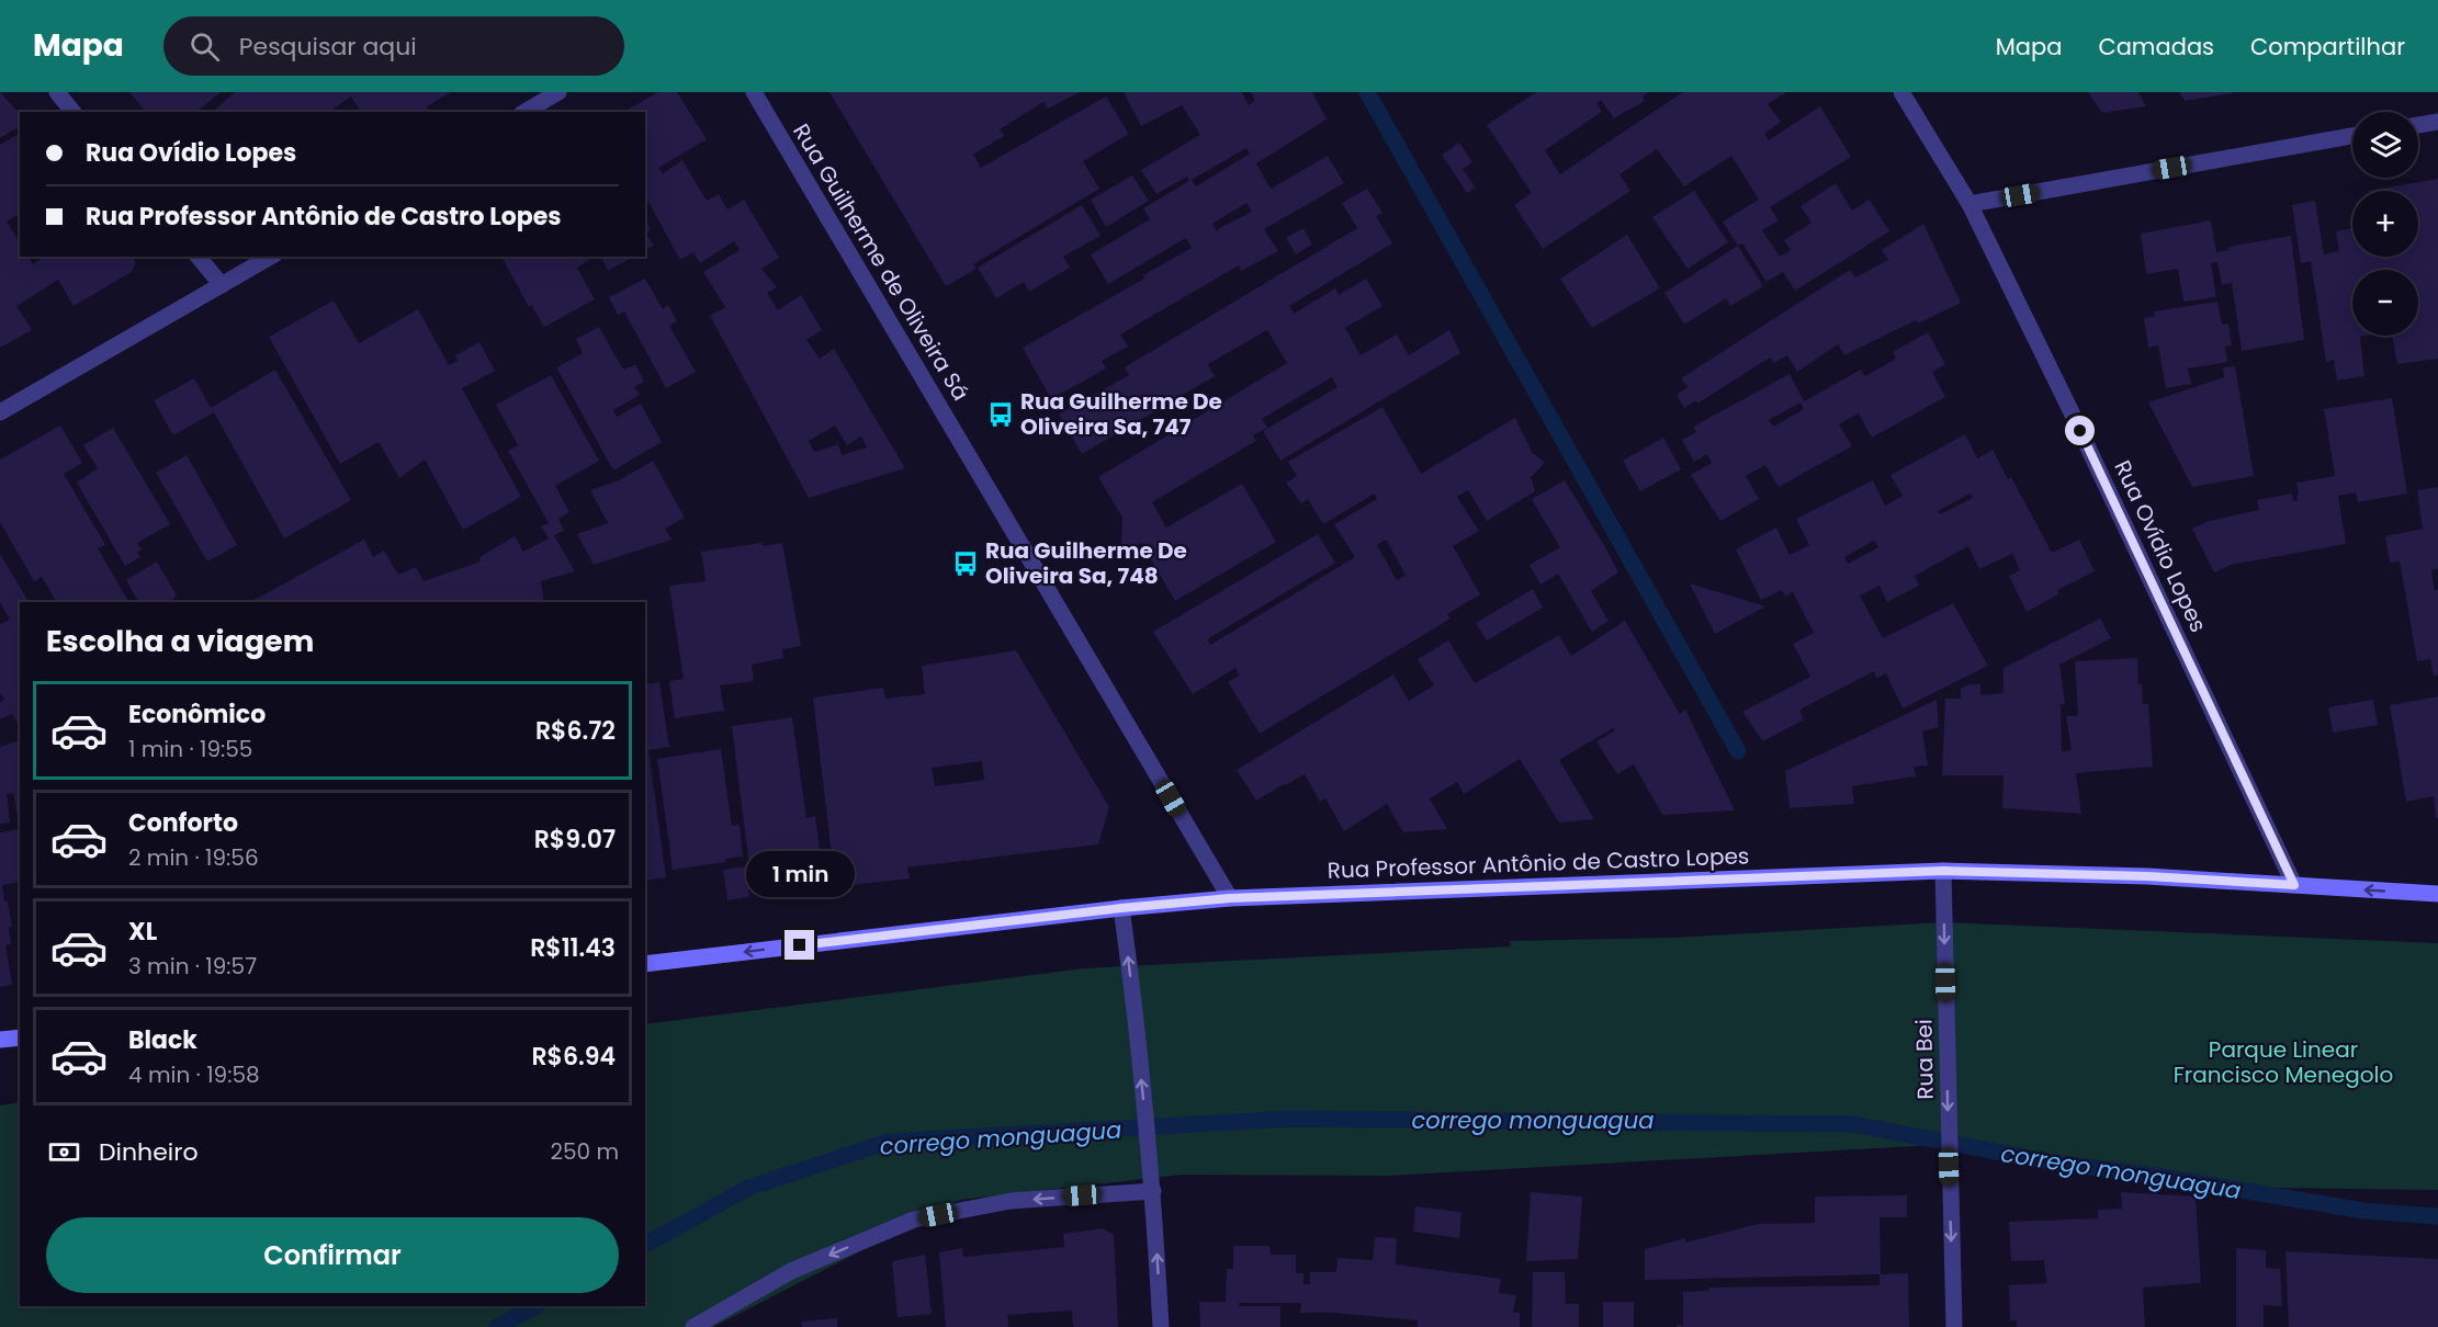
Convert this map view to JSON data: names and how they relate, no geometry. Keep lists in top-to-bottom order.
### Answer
{
  "streets": {
    "main road": ["Rua Professor Antônio de Castro Lopes"],
    "street": ["Rua Guilherme de Oliveira Sá", "Rua Ovídio Lopes", "Rua Bei"]
  },
  "crossings": [
    ["Rua Guilherme de Oliveira Sá", "Rua Professor Antônio de Castro Lopes"],
    ["Rua Ovídio Lopes", "Rua Professor Antônio de Castro Lopes"],
    ["Rua Professor Antônio de Castro Lopes", "Rua Bei"]
  ],
  "one_way": ["Rua Bei"],
  "water": ["corrego monguagua"],
  "parks": ["Parque Linear Francisco Menegolo"],
  "places": {
    "bus stop": ["Rua Guilherme De Oliveira Sa, 747", "Rua Guilherme De Oliveira Sa, 748"]
  },
  "page": {
    "header": "Mapa",
    "search": "Pesquisar aqui",
    "nav": ["Mapa", "Camadas", "Compartilhar"],
    "map_buttons": ["+", "−"],
    "banner": ["Rua Ovídio Lopes", "Rua Professor Antônio de Castro Lopes"],
    "heading": "Escolha a viagem",
    "list": [
      {
        "name": "Econômico",
        "note": "1 min · 19:55",
        "value": "R$6.72"
      },
      {
        "name": "Conforto",
        "note": "2 min · 19:56",
        "value": "R$9.07"
      },
      {
        "name": "XL",
        "note": "3 min · 19:57",
        "value": "R$11.43"
      },
      {
        "name": "Black",
        "note": "4 min · 19:58",
        "value": "R$6.94"
      }
    ],
    "bubble": "1 min",
    "pay": ["Dinheiro", "250 m"],
    "buttons": "Confirmar"
  }
}
